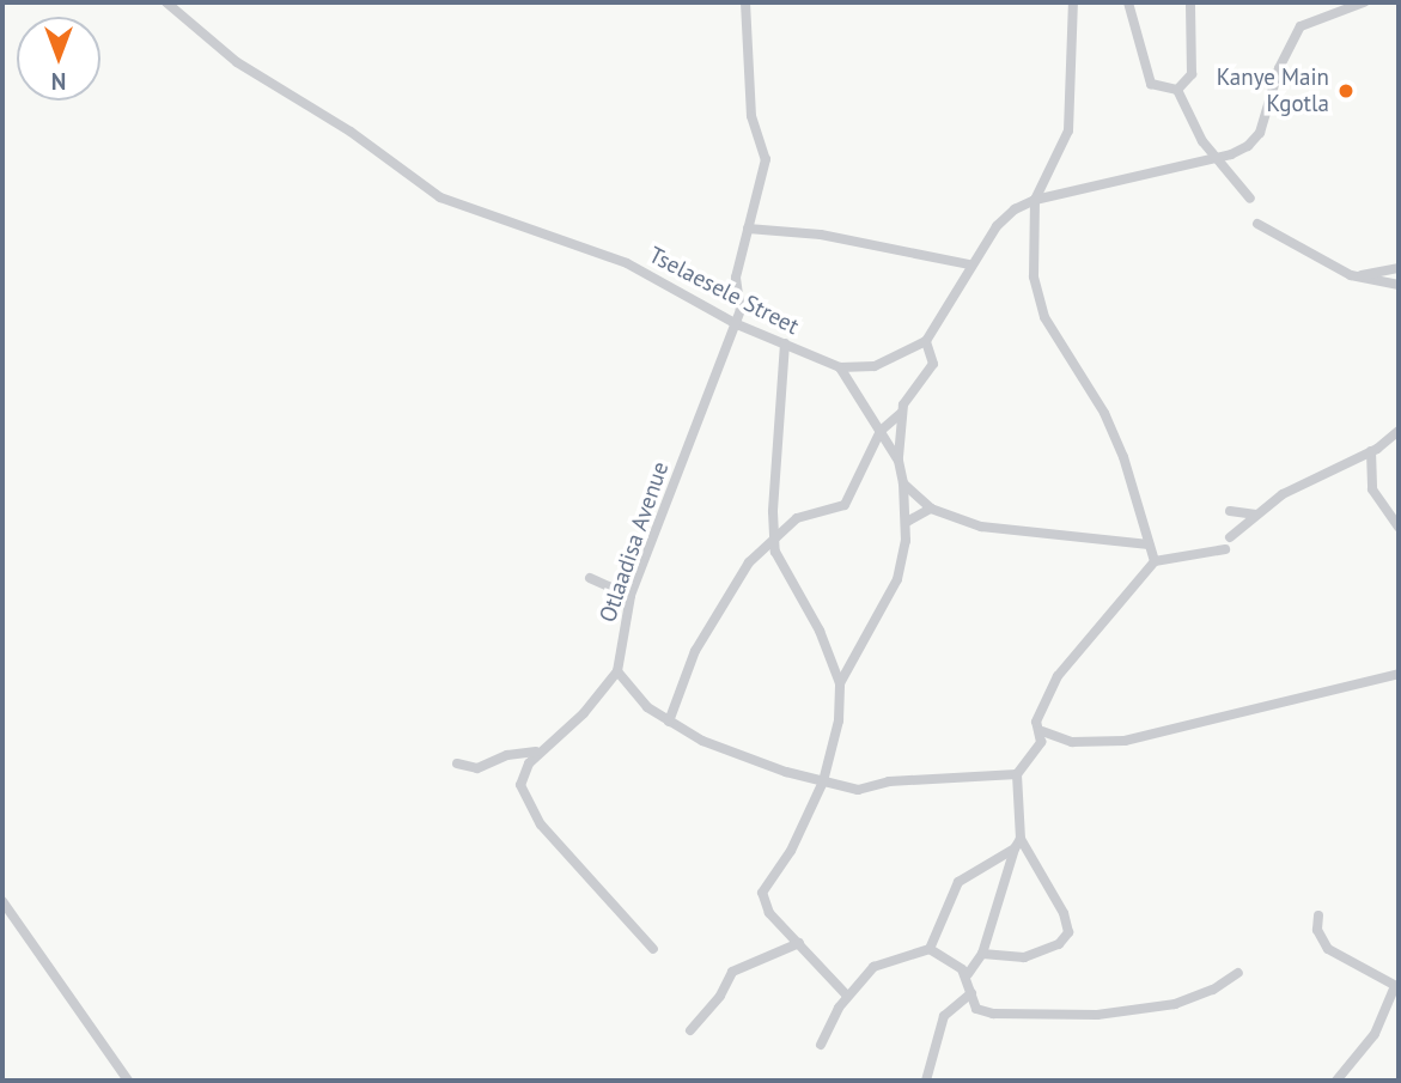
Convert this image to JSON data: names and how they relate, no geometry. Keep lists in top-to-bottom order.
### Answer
{
  "streets": {
    "street": ["Tselaesele Street", "Otlaadisa Avenue"]
  },
  "crossings": [
    ["Tselaesele Street", "Otlaadisa Avenue"]
  ],
  "places": ["Kanye Main Kgotla"],
  "north": "bottom"
}
